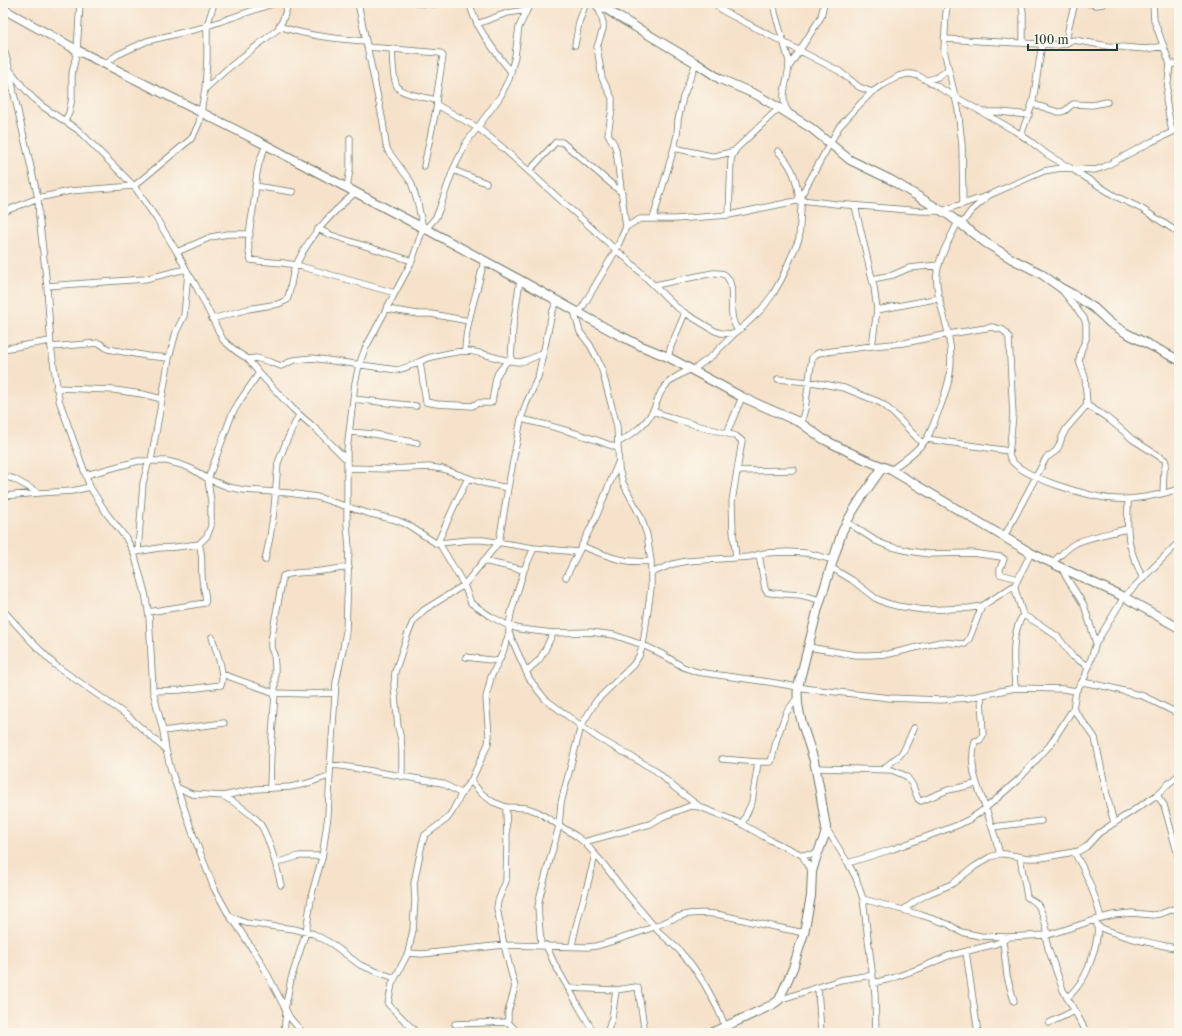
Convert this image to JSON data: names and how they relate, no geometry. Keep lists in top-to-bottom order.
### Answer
{
  "scale_bar": "100 m"
}
